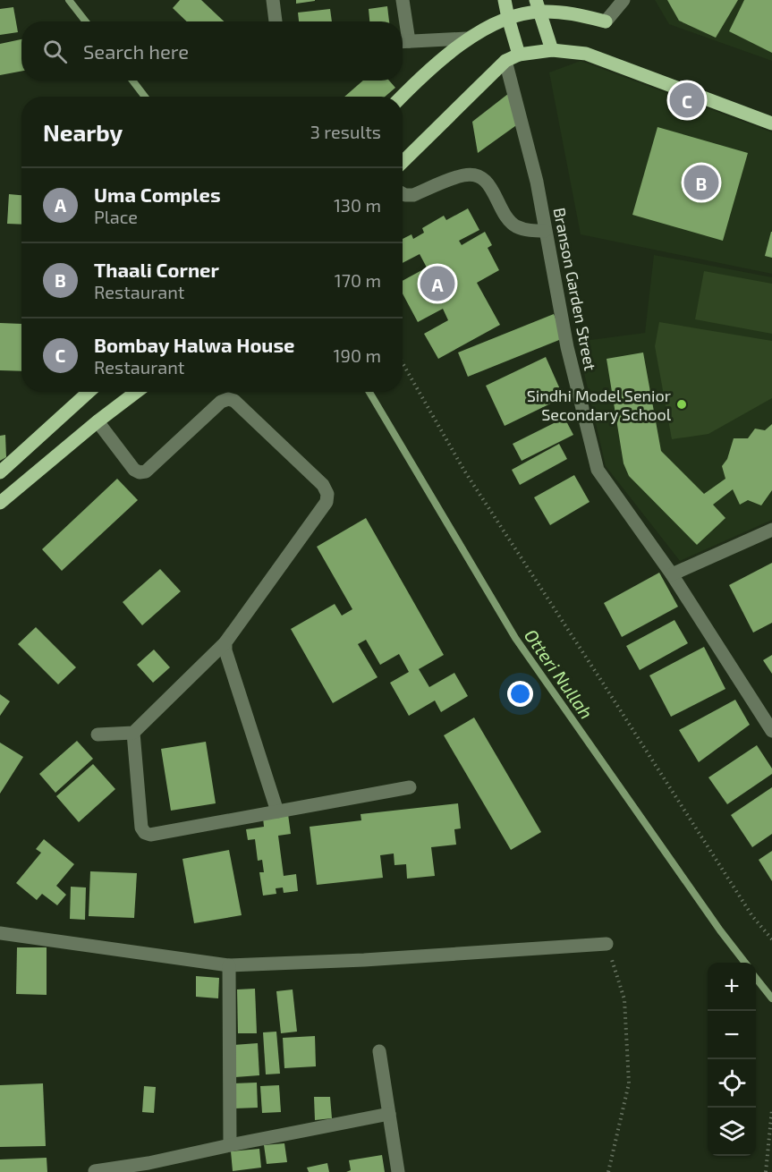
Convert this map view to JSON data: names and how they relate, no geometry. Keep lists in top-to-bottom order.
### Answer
{
  "streets": {
    "street": ["Branson Garden Street"]
  },
  "water": ["Otteri Nullah"],
  "places": ["Sindhi Model Senior Secondary School"],
  "page": {
    "search": "Search here",
    "pins": ["C", "B", "A"],
    "heading": ["Nearby", "3 results"],
    "list": [
      {
        "mark": "A",
        "name": "Uma Comples",
        "note": "Place",
        "value": "130 m"
      },
      {
        "mark": "B",
        "name": "Thaali Corner",
        "note": "Restaurant",
        "value": "170 m"
      },
      {
        "mark": "C",
        "name": "Bombay Halwa House",
        "note": "Restaurant",
        "value": "190 m"
      }
    ],
    "map_buttons": ["+", "−"]
  }
}
